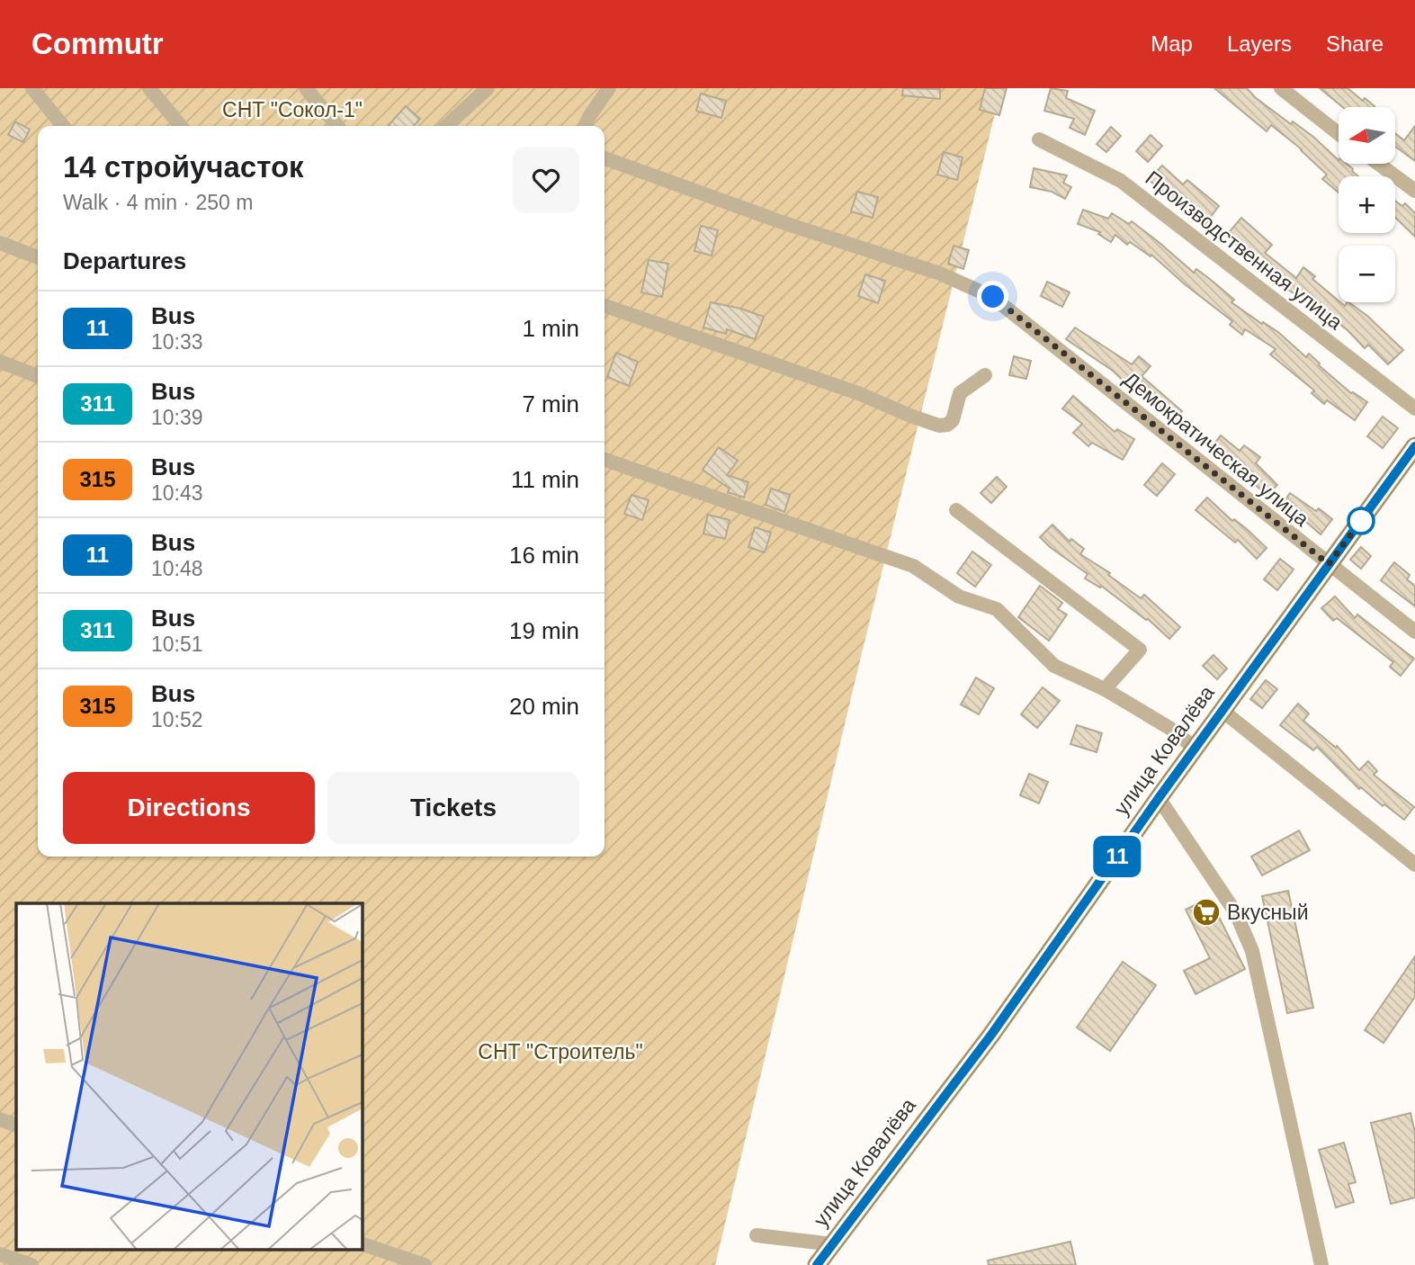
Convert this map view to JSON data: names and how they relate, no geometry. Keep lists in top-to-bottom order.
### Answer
{
  "streets": {
    "street": ["Производственная улица", "Демократическая улица", "улица Ковалёва"]
  },
  "crossings": [
    ["Демократическая улица", "улица Ковалёва"]
  ],
  "parks": ["СНТ \"Сокол-1\"", "СНТ \"Строитель\""],
  "places": {
    "supermarket": ["Вкусный"]
  },
  "lines": ["bus line 11"],
  "north": "left",
  "page": {
    "header": "Commutr",
    "nav": ["Map", "Layers", "Share"],
    "on_map": "11",
    "map_buttons": ["+", "−"],
    "heading": [
      ["14 стройучасток", "Walk · 4 min · 250 m"],
      "Departures"
    ],
    "list": [
      {
        "mark": "11",
        "name": "Bus",
        "note": "10:33",
        "value": "1 min"
      },
      {
        "mark": "311",
        "name": "Bus",
        "note": "10:39",
        "value": "7 min"
      },
      {
        "mark": "315",
        "name": "Bus",
        "note": "10:43",
        "value": "11 min"
      },
      {
        "mark": "11",
        "name": "Bus",
        "note": "10:48",
        "value": "16 min"
      },
      {
        "mark": "311",
        "name": "Bus",
        "note": "10:51",
        "value": "19 min"
      },
      {
        "mark": "315",
        "name": "Bus",
        "note": "10:52",
        "value": "20 min"
      }
    ],
    "buttons": ["Directions", "Tickets"]
  }
}
